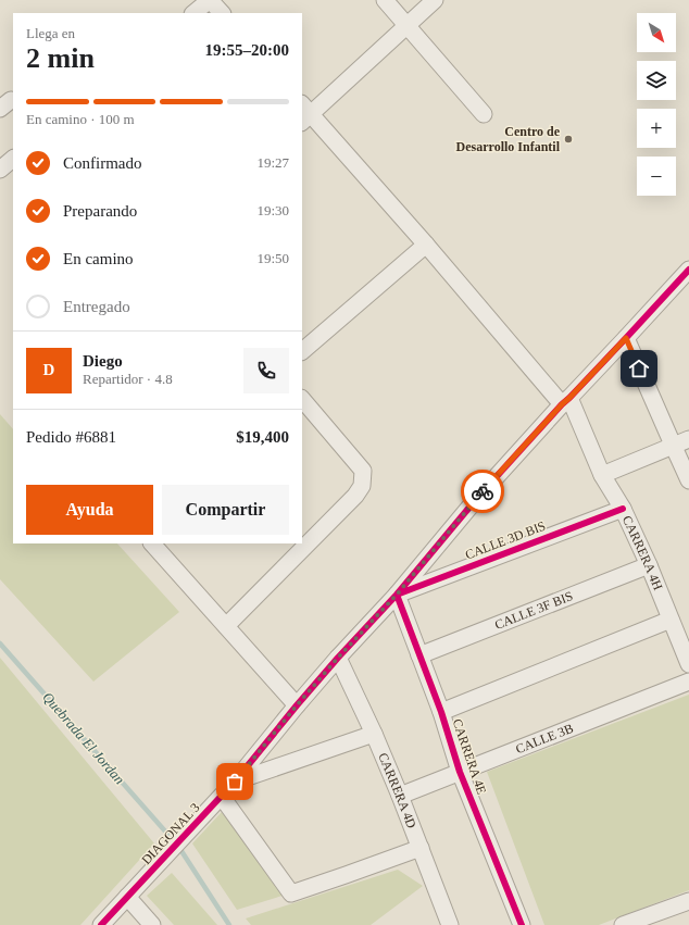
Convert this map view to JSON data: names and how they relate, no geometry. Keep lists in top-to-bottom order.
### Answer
{
  "streets": {
    "street": [
      "CALLE 3D BIS",
      "CARRERA 4H",
      "CALLE 3F BIS",
      "CALLE 3B",
      "CARRERA 4E",
      "CARRERA 4D",
      "DIAGONAL 3"
    ]
  },
  "crossings": [
    ["CALLE 3D BIS", "CARRERA 4H"],
    ["CALLE 3D BIS", "CARRERA 4E"],
    ["CALLE 3D BIS", "DIAGONAL 3"],
    ["CARRERA 4H", "CALLE 3F BIS"],
    ["CARRERA 4H", "DIAGONAL 3"],
    ["CALLE 3F BIS", "CARRERA 4E"],
    ["CALLE 3B", "CARRERA 4E"],
    ["CALLE 3B", "CARRERA 4D"],
    ["CARRERA 4E", "DIAGONAL 3"],
    ["CARRERA 4D", "DIAGONAL 3"]
  ],
  "water": ["Quebrada El Jordan"],
  "places": ["Centro de Desarrollo Infantil"],
  "north": "bottom right",
  "page": {
    "map_buttons": ["+", "−"],
    "heading": ["2 min", "Llega en", "19:55–20:00"],
    "panel": [
      "Diego",
      "Repartidor · 4.8",
      "Pedido #6881",
      "$19,400"
    ],
    "bar": "En camino · 100 m",
    "list": [
      ["Confirmado", "19:27"],
      ["Preparando", "19:30"],
      ["En camino", "19:50"],
      "Entregado"
    ],
    "round": "D",
    "buttons": ["Ayuda", "Compartir"]
  }
}
